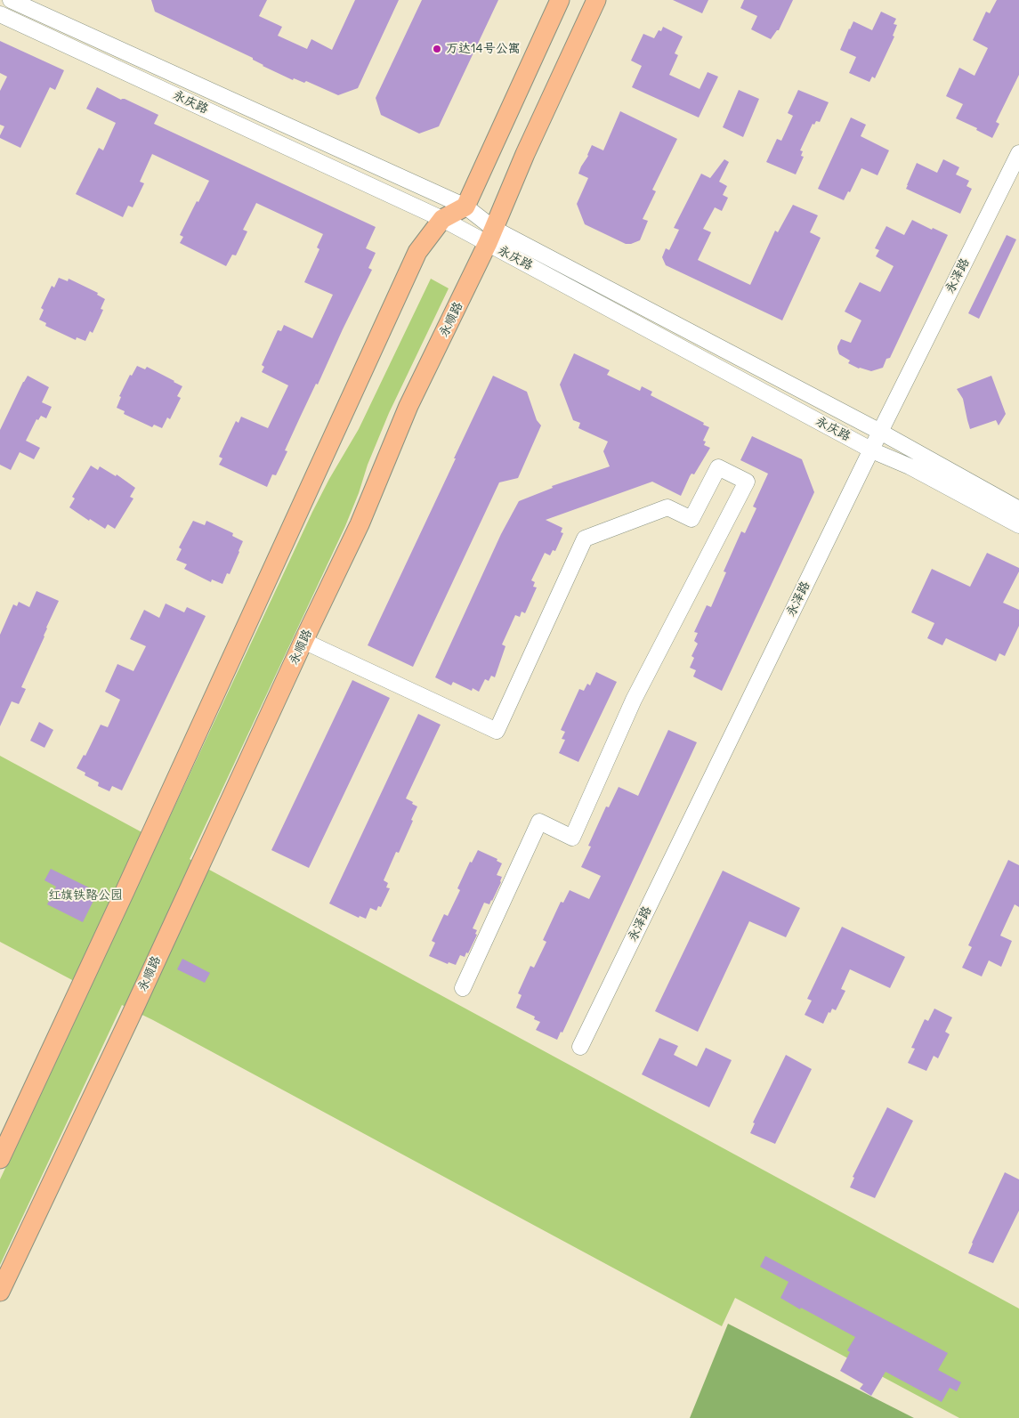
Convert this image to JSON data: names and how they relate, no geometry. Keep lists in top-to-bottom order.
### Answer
{
  "streets": {
    "main road": ["永顺路"],
    "street": ["永庆路", "永泽路"]
  },
  "crossings": [
    ["永庆路", "永泽路"],
    ["永庆路", "永顺路"]
  ],
  "parks": ["红旗铁路公园"],
  "places": ["万达14号公寓"]
}
